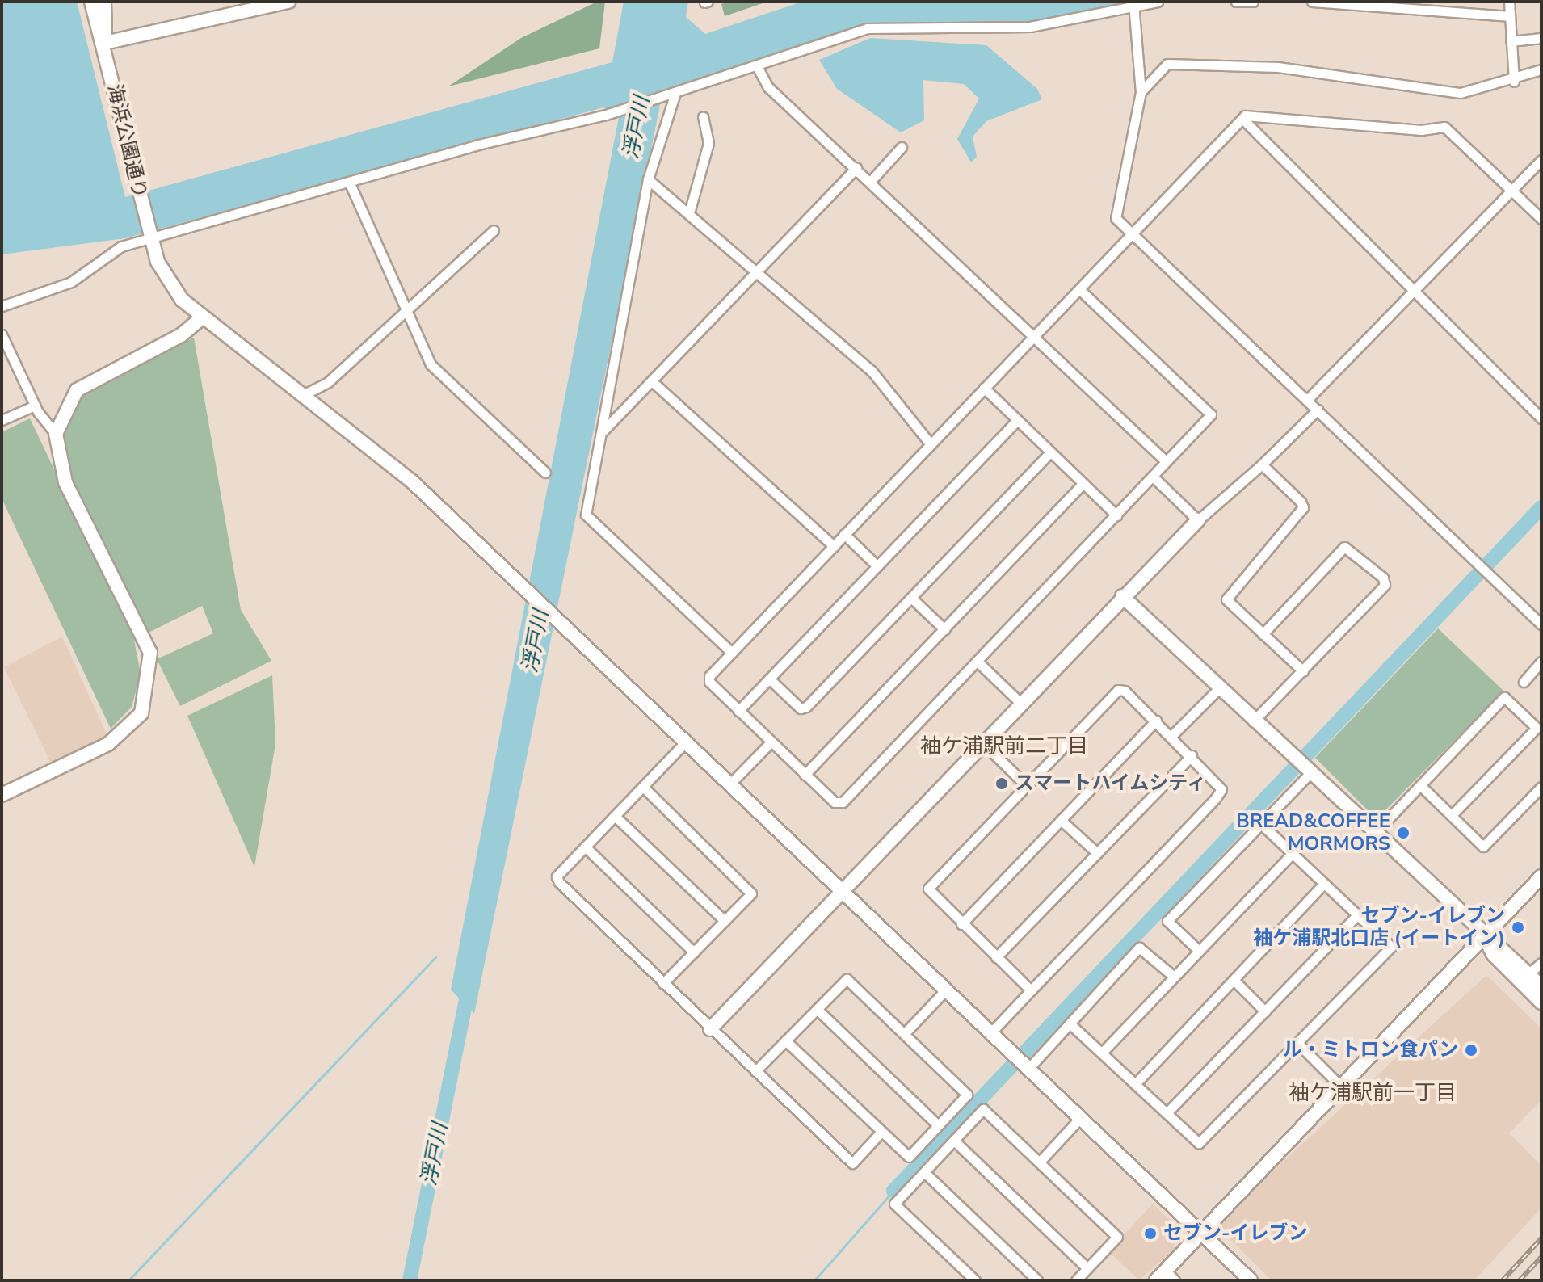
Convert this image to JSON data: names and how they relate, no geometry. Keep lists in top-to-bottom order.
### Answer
{
  "streets": {
    "street": ["海浜公園通り"]
  },
  "districts": ["袖ケ浦駅前二丁目", "袖ケ浦駅前一丁目"],
  "water": ["浮戸川"],
  "places": [
    "スマートハイムシティ",
    "BREAD&COFFEE MORMORS",
    "セブン-イレブン 袖ケ浦駅北口店 (イートイン)",
    "ル・ミトロン食パン",
    "セブン-イレブン"
  ]
}
